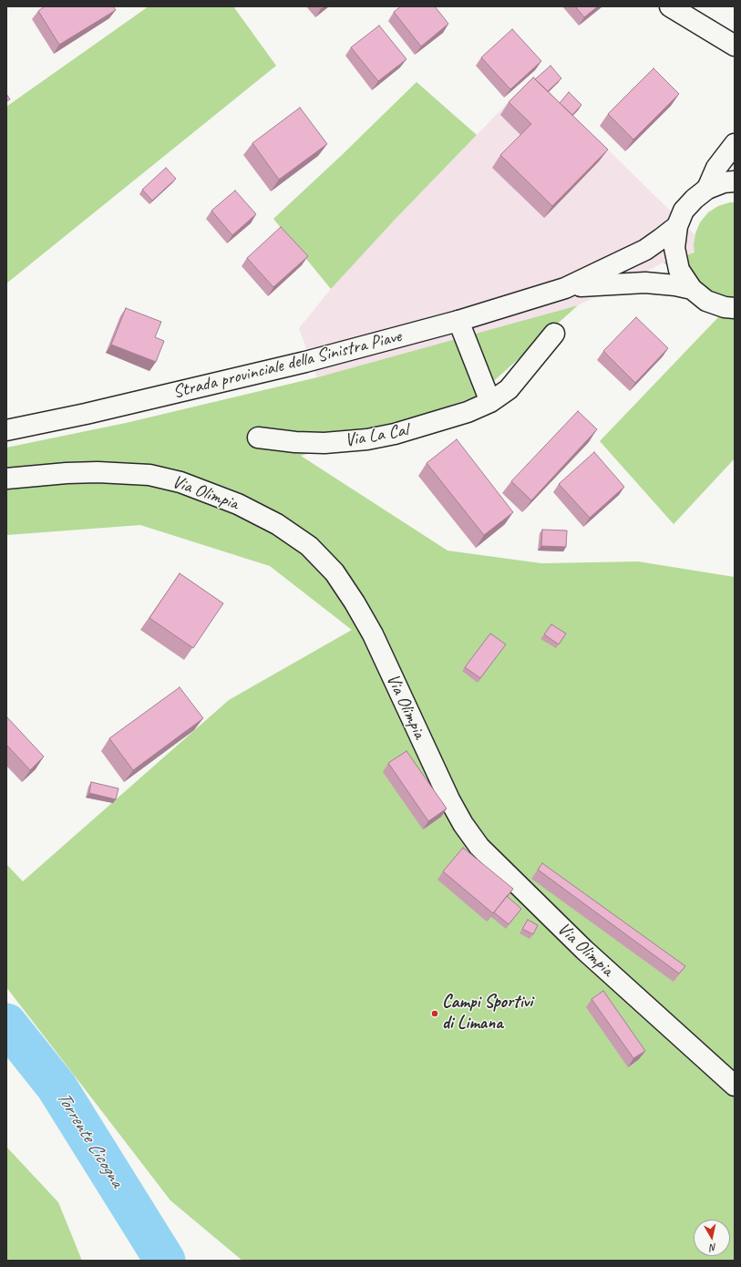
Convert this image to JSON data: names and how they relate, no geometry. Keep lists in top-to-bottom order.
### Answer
{
  "streets": {
    "street": ["Strada provinciale della Sinistra Piave", "Via La Cal", "Via Olimpia"]
  },
  "water": ["Torrente Cicogna"],
  "places": ["Campi Sportivi di Limana"],
  "north": "bottom"
}
